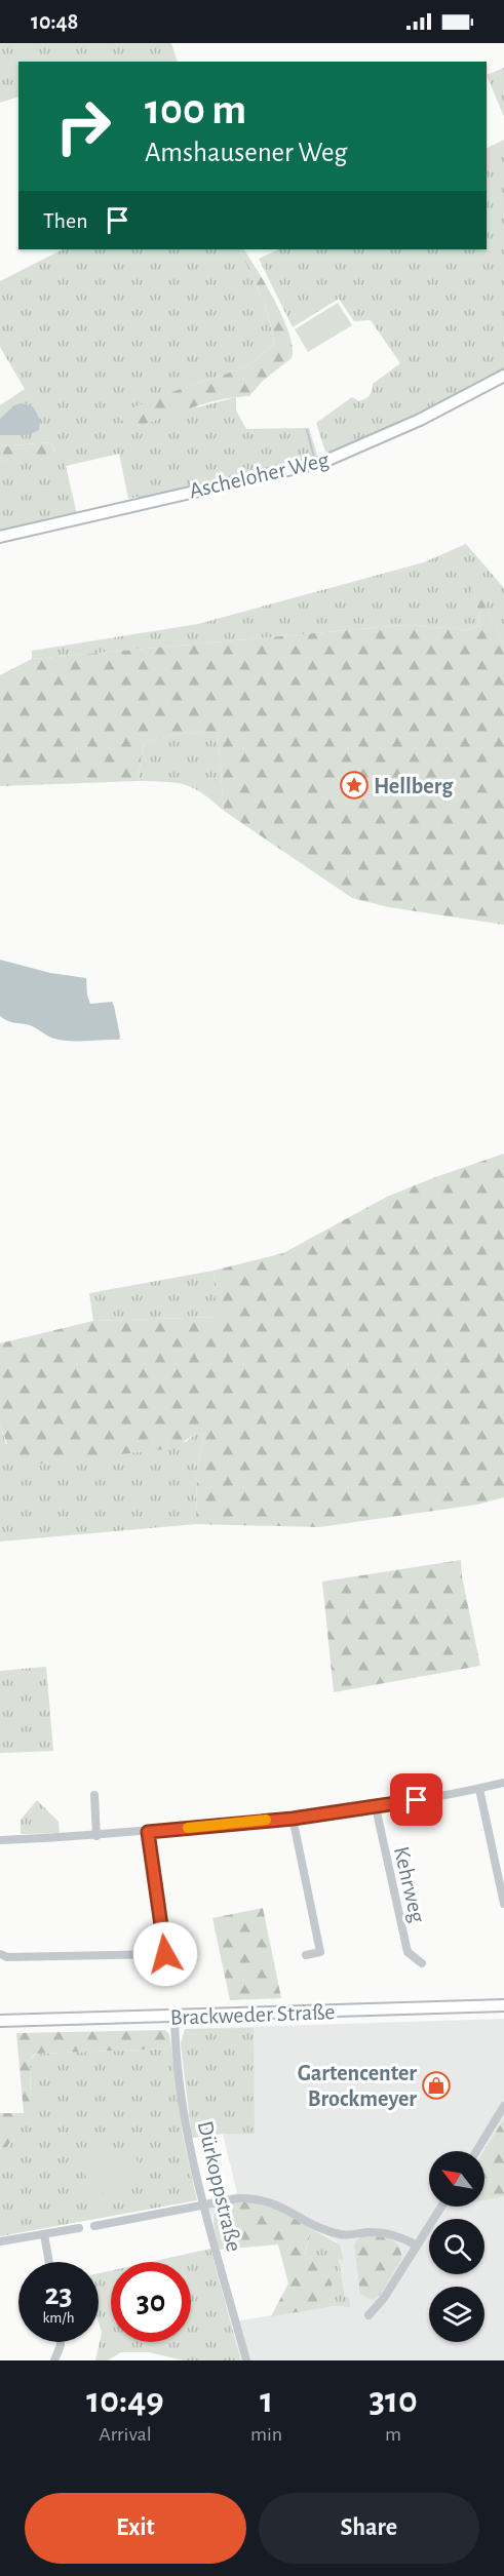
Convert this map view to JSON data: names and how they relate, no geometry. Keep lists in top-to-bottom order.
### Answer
{
  "streets": {
    "street": [
      "Ascheloher Weg",
      "Kehrweg",
      "Brackweder Straße",
      "Dürkoppstraße"
    ]
  },
  "crossings": [
    ["Brackweder Straße", "Dürkoppstraße"]
  ],
  "places": {
    "place": ["Hellberg"],
    "shop": ["Gartencenter Brockmeyer"]
  },
  "north": "top left",
  "page": {
    "status": "10:48",
    "turn": ["100 m", "Amshausener Weg"],
    "then": "Then",
    "speed": "23 km/h",
    "limit": "30",
    "eta": [
      "10:49",
      "Arrival",
      "1",
      "min",
      "310",
      "m"
    ],
    "buttons": ["Exit", "Share"]
  }
}
